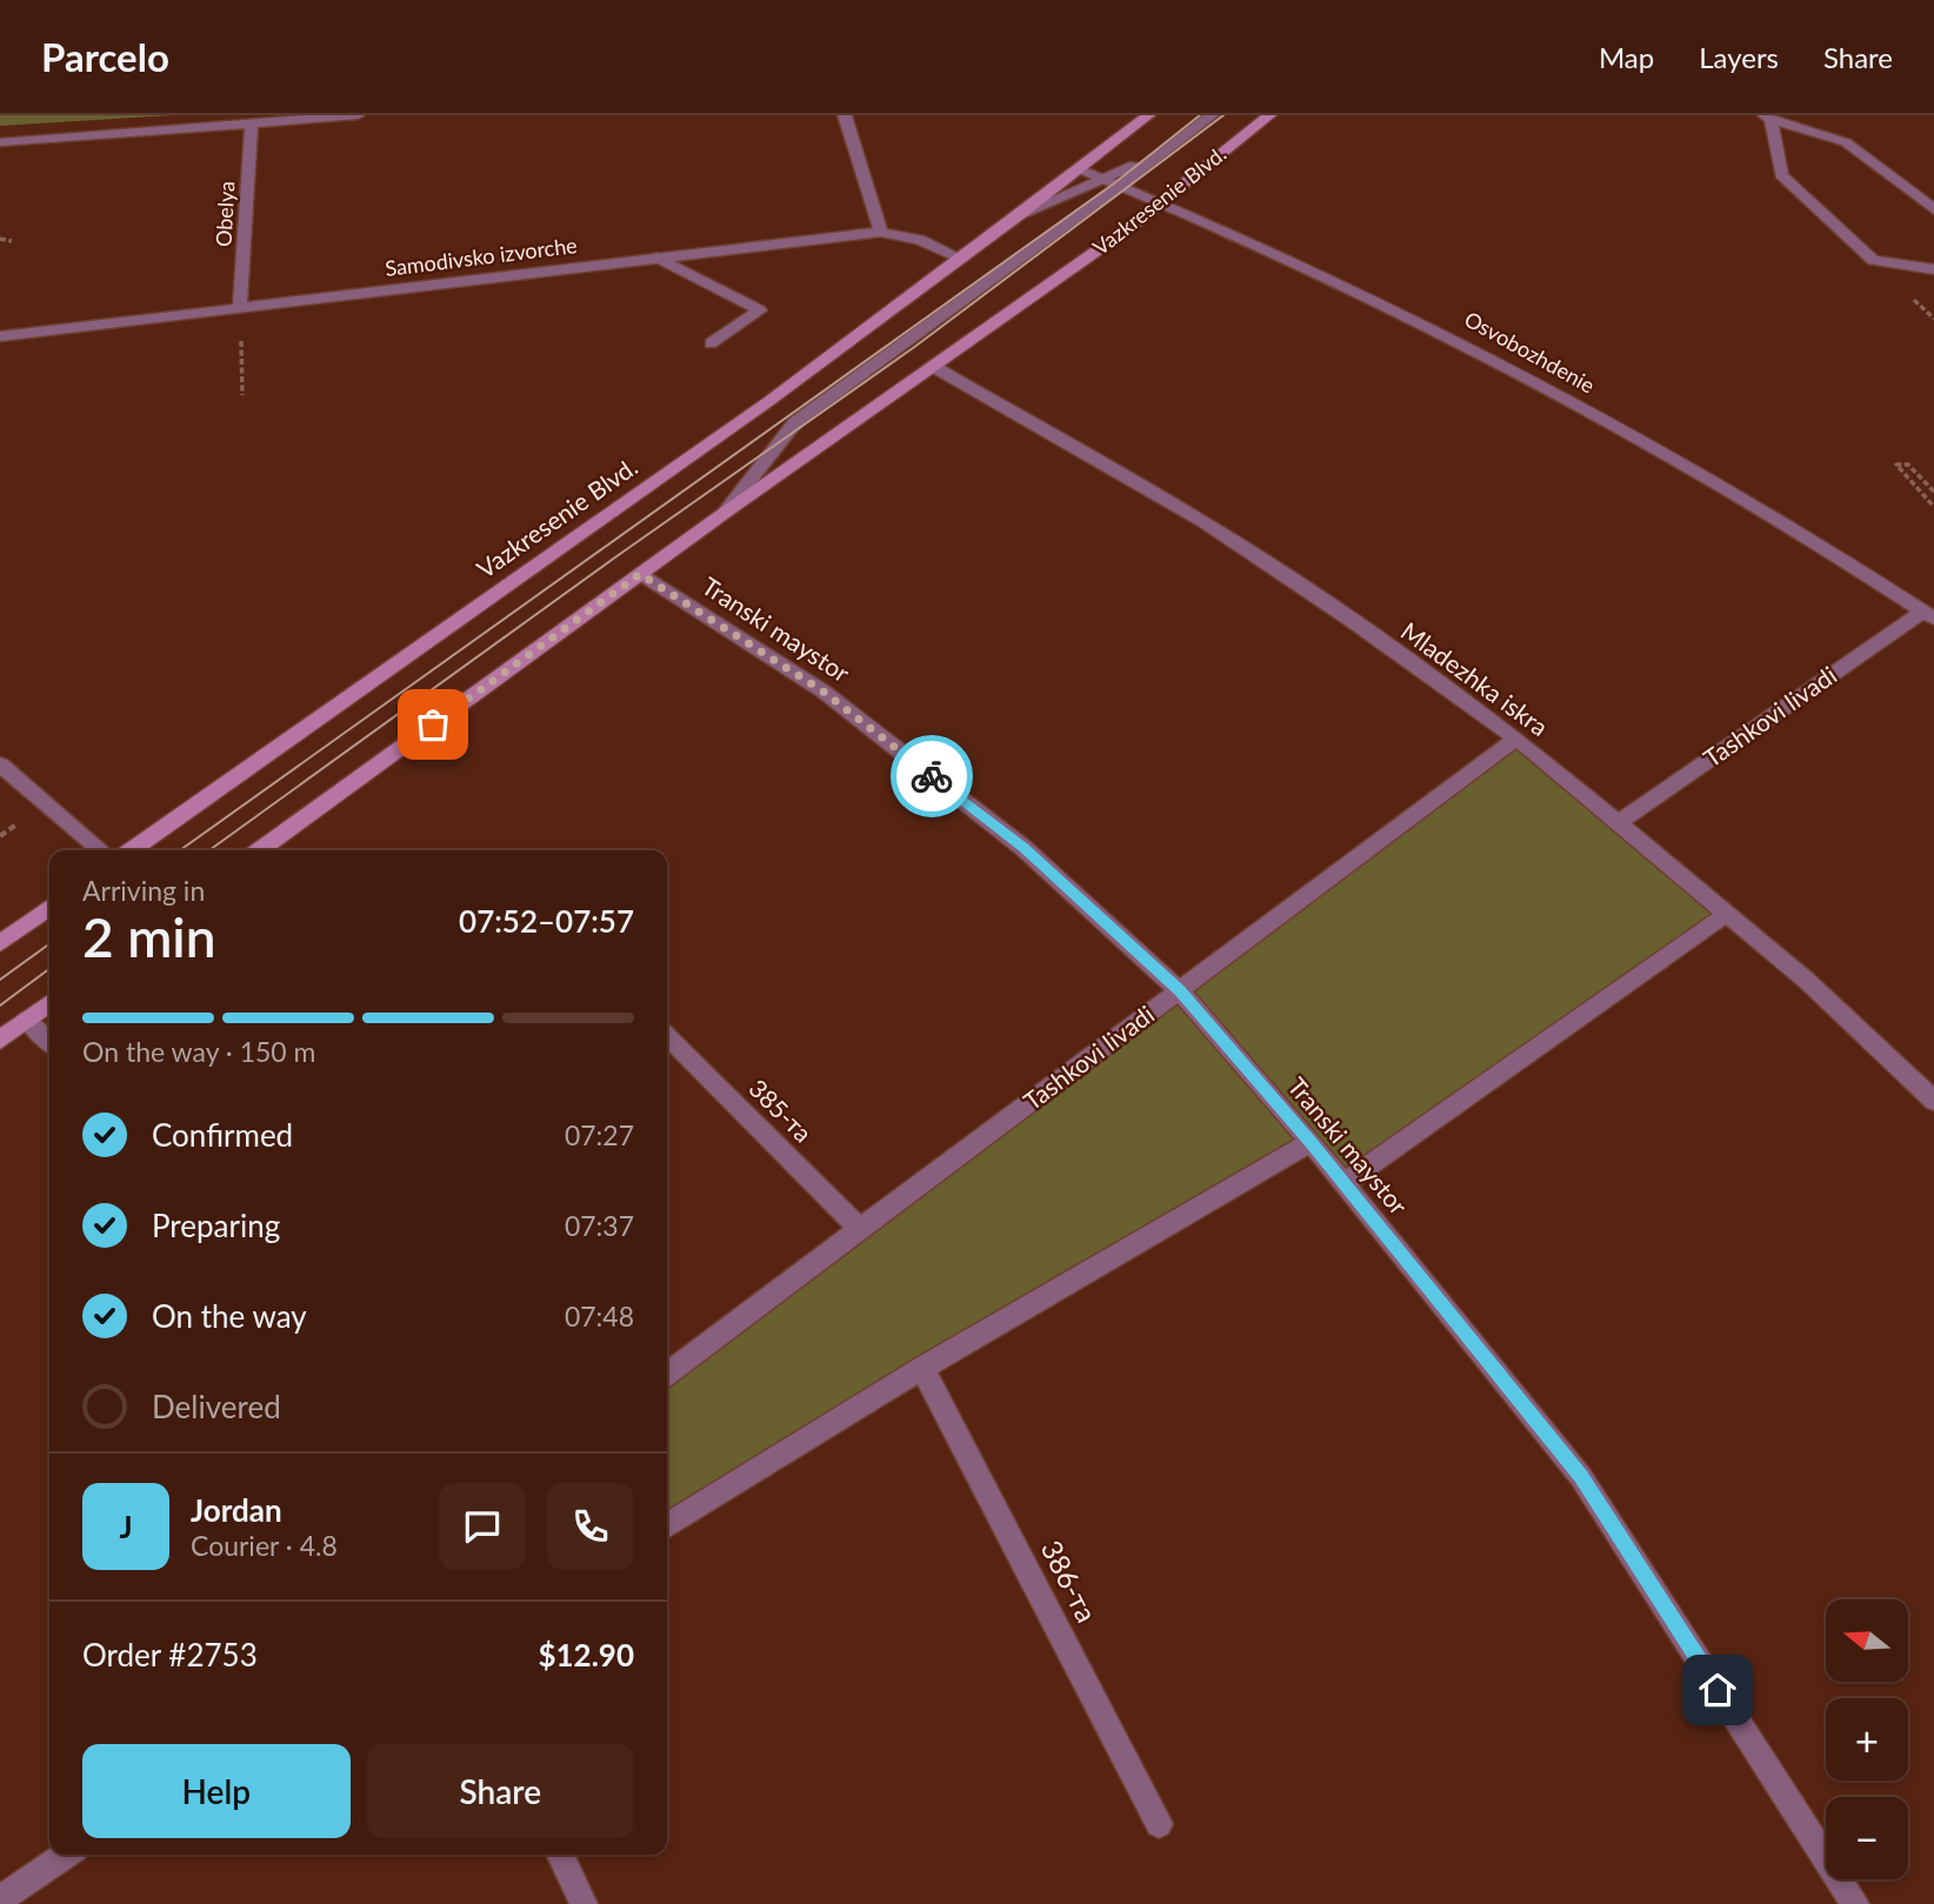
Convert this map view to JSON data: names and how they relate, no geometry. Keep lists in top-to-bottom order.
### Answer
{
  "streets": {
    "main road": ["Vazkresenie Blvd."],
    "street": [
      "Obelya",
      "Samodivsko izvorche",
      "Osvobozhdenie",
      "Transki maystor",
      "Mladezhka iskra",
      "Tashkovi livadi",
      "385-та",
      "386-та"
    ]
  },
  "crossings": [
    ["Vazkresenie Blvd.", "Samodivsko izvorche"],
    ["Vazkresenie Blvd.", "Osvobozhdenie"],
    ["Vazkresenie Blvd.", "Transki maystor"],
    ["Vazkresenie Blvd.", "Mladezhka iskra"],
    ["Obelya", "Samodivsko izvorche"],
    ["Osvobozhdenie", "Tashkovi livadi"],
    ["Transki maystor", "Tashkovi livadi"],
    ["Mladezhka iskra", "Tashkovi livadi"],
    ["Tashkovi livadi", "385-та"]
  ],
  "north": "left",
  "page": {
    "header": "Parcelo",
    "nav": ["Map", "Layers", "Share"],
    "heading": ["2 min", "Arriving in", "07:52–07:57"],
    "panel": [
      "Jordan",
      "Courier · 4.8",
      "Order #2753",
      "$12.90"
    ],
    "bar": "On the way · 150 m",
    "list": [
      ["Confirmed", "07:27"],
      ["Preparing", "07:37"],
      ["On the way", "07:48"],
      "Delivered"
    ],
    "round": "J",
    "map_buttons": ["+", "−"],
    "buttons": ["Help", "Share"]
  }
}
